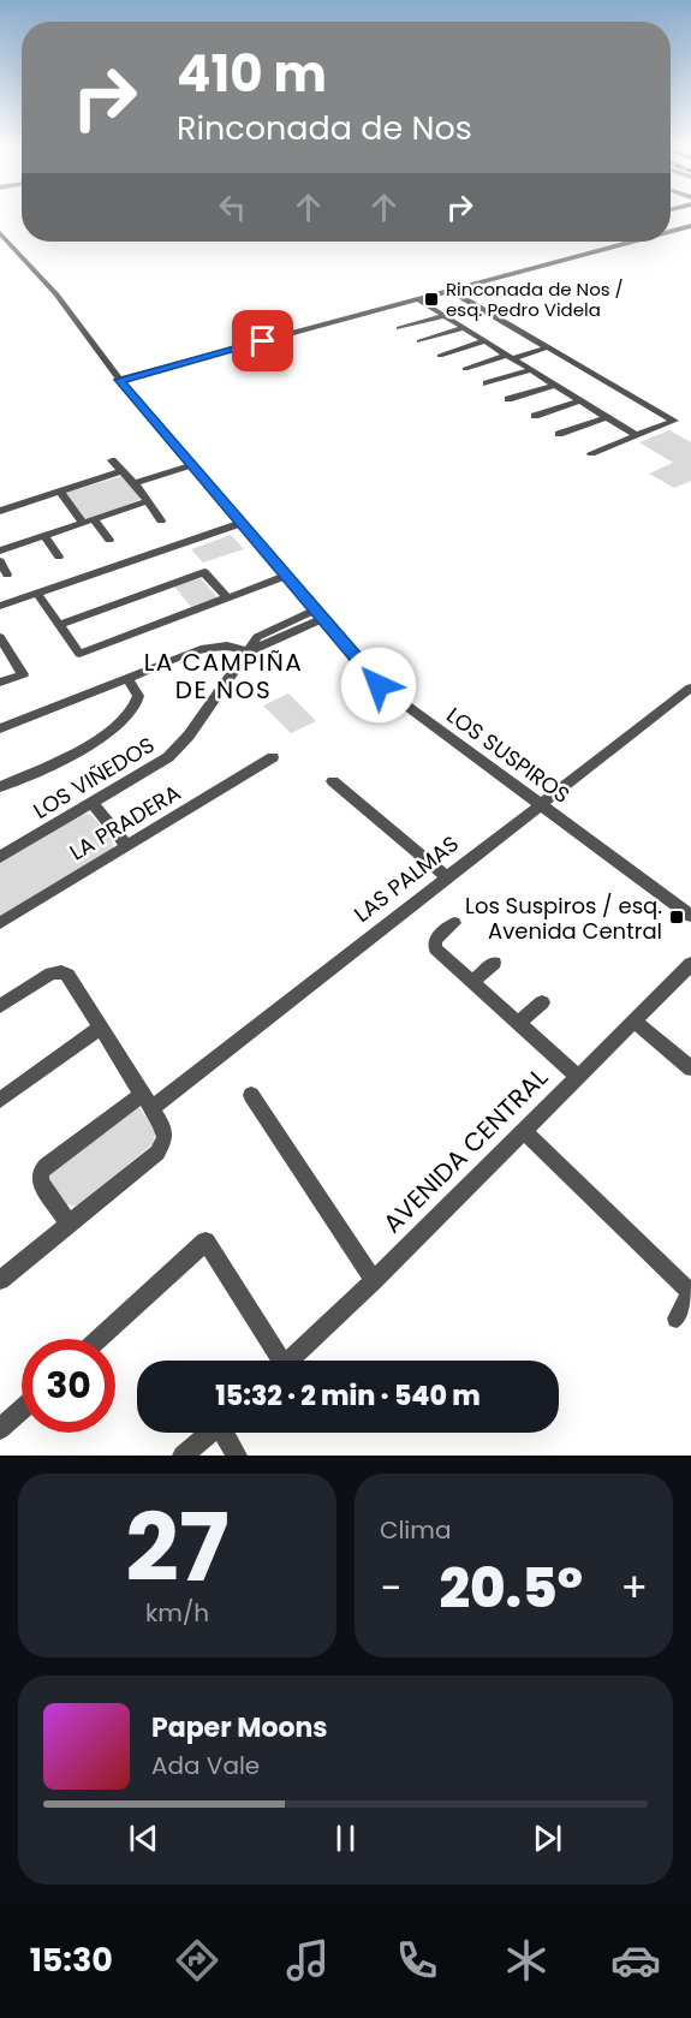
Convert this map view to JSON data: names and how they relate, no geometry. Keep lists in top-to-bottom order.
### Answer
{
  "streets": {
    "street": [
      "LOS SUSPIROS",
      "LOS VIÑEDOS",
      "LA PRADERA",
      "LAS PALMAS",
      "AVENIDA CENTRAL"
    ]
  },
  "crossings": [
    ["LOS SUSPIROS", "LAS PALMAS"]
  ],
  "districts": ["LA CAMPIÑA DE NOS"],
  "places": {
    "transit": ["Rinconada de Nos / esq. Pedro Videla", "Los Suspiros / esq. Avenida Central"]
  },
  "page": {
    "turn": ["410 m", "Rinconada de Nos"],
    "limit": "30",
    "trip": "15:32 · 2 min · 540 m",
    "tile": [
      ["27", "km/h"],
      "Clima"
    ],
    "heat": ["−", "20.5°", "+"],
    "song": ["Paper Moons", "Ada Vale"],
    "tabs": "15:30"
  }
}
